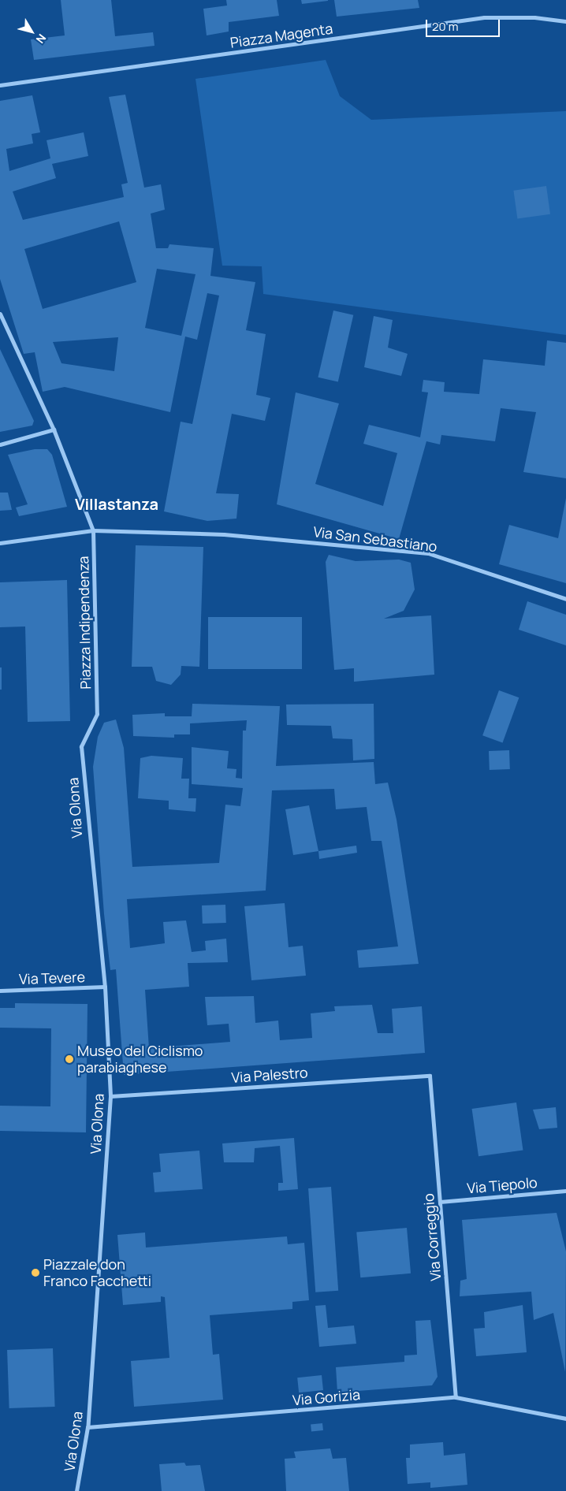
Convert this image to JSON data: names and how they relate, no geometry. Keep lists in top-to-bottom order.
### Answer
{
  "streets": {
    "street": [
      "Piazza Magenta",
      "Via San Sebastiano",
      "Piazza Indipendenza",
      "Via Olona",
      "Via Tevere",
      "Via Palestro",
      "Via Tiepolo",
      "Via Correggio",
      "Via Gorizia"
    ]
  },
  "crossings": [
    ["Via San Sebastiano", "Piazza Indipendenza"],
    ["Piazza Indipendenza", "Via Olona"],
    ["Via Olona", "Via Tevere"],
    ["Via Olona", "Via Palestro"],
    ["Via Olona", "Via Gorizia"],
    ["Via Palestro", "Via Correggio"],
    ["Via Tiepolo", "Via Correggio"],
    ["Via Correggio", "Via Gorizia"]
  ],
  "districts": ["Villastanza"],
  "places": ["Museo del Ciclismo parabiaghese", "Piazzale don Franco Facchetti"],
  "scale_bar": "20 m",
  "north": "bottom right"
}
